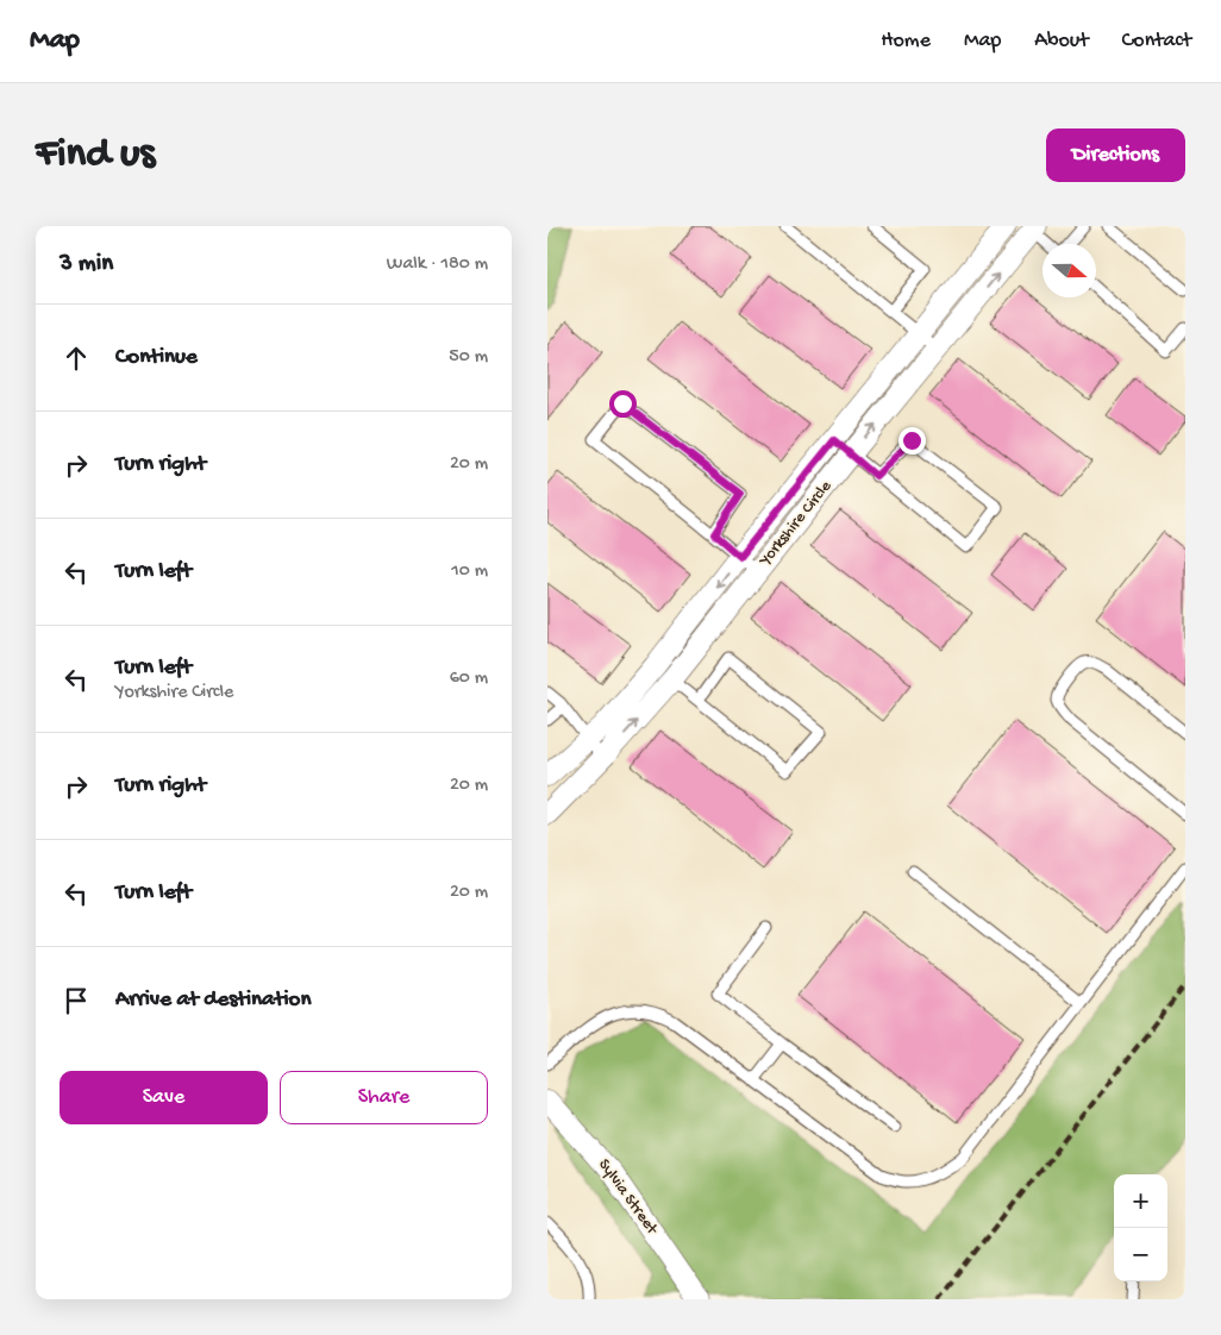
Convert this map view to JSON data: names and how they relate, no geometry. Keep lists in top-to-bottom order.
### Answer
{
  "streets": {
    "street": ["Yorkshire Circle", "Sylvia Street"]
  },
  "north": "right",
  "page": {
    "header": "Map",
    "nav": [
      "Home",
      "Map",
      "About",
      "Contact"
    ],
    "buttons": [
      "Directions",
      ["Save", "Share"]
    ],
    "title": "Find us",
    "heading": ["3 min", "Walk · 180 m"],
    "list": [
      ["Continue", "50 m"],
      ["Turn right", "20 m"],
      ["Turn left", "10 m"],
      ["Turn left", "Yorkshire Circle", "60 m"],
      ["Turn right", "20 m"],
      ["Turn left", "20 m"],
      "Arrive at destination"
    ],
    "map_buttons": ["+", "−"]
  }
}
